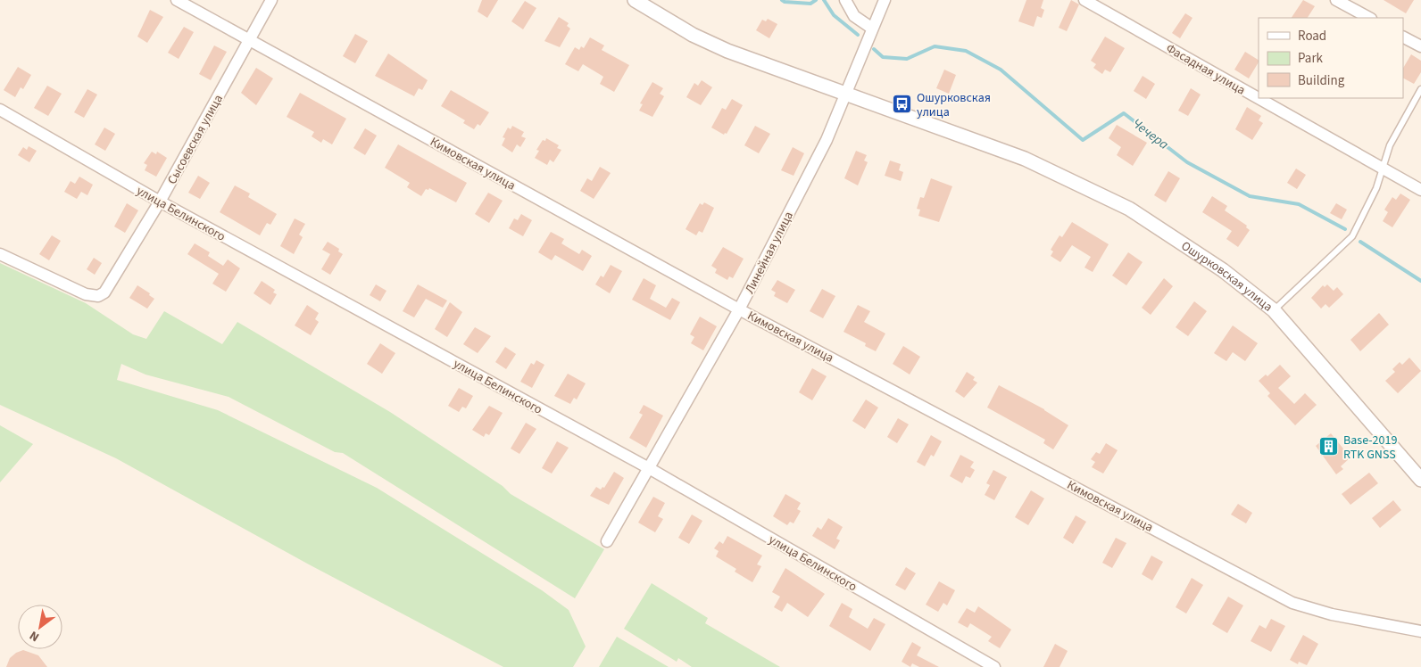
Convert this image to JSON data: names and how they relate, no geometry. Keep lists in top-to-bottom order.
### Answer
{
  "streets": {
    "street": [
      "Фасадная улица",
      "Сысоевская улица",
      "Кимовская улица",
      "улица Белинского",
      "Линейная улица",
      "Ошурковская улица"
    ]
  },
  "crossings": [
    ["Сысоевская улица", "Кимовская улица"],
    ["Сысоевская улица", "улица Белинского"],
    ["Кимовская улица", "Линейная улица"],
    ["улица Белинского", "Линейная улица"],
    ["Линейная улица", "Ошурковская улица"]
  ],
  "water": ["Чечера"],
  "places": {
    "bus stop": ["Ошурковская улица"],
    "building": ["Base-2019 RTK GNSS"]
  },
  "legend": ["Road", "Park", "Building"],
  "north": "bottom left"
}
